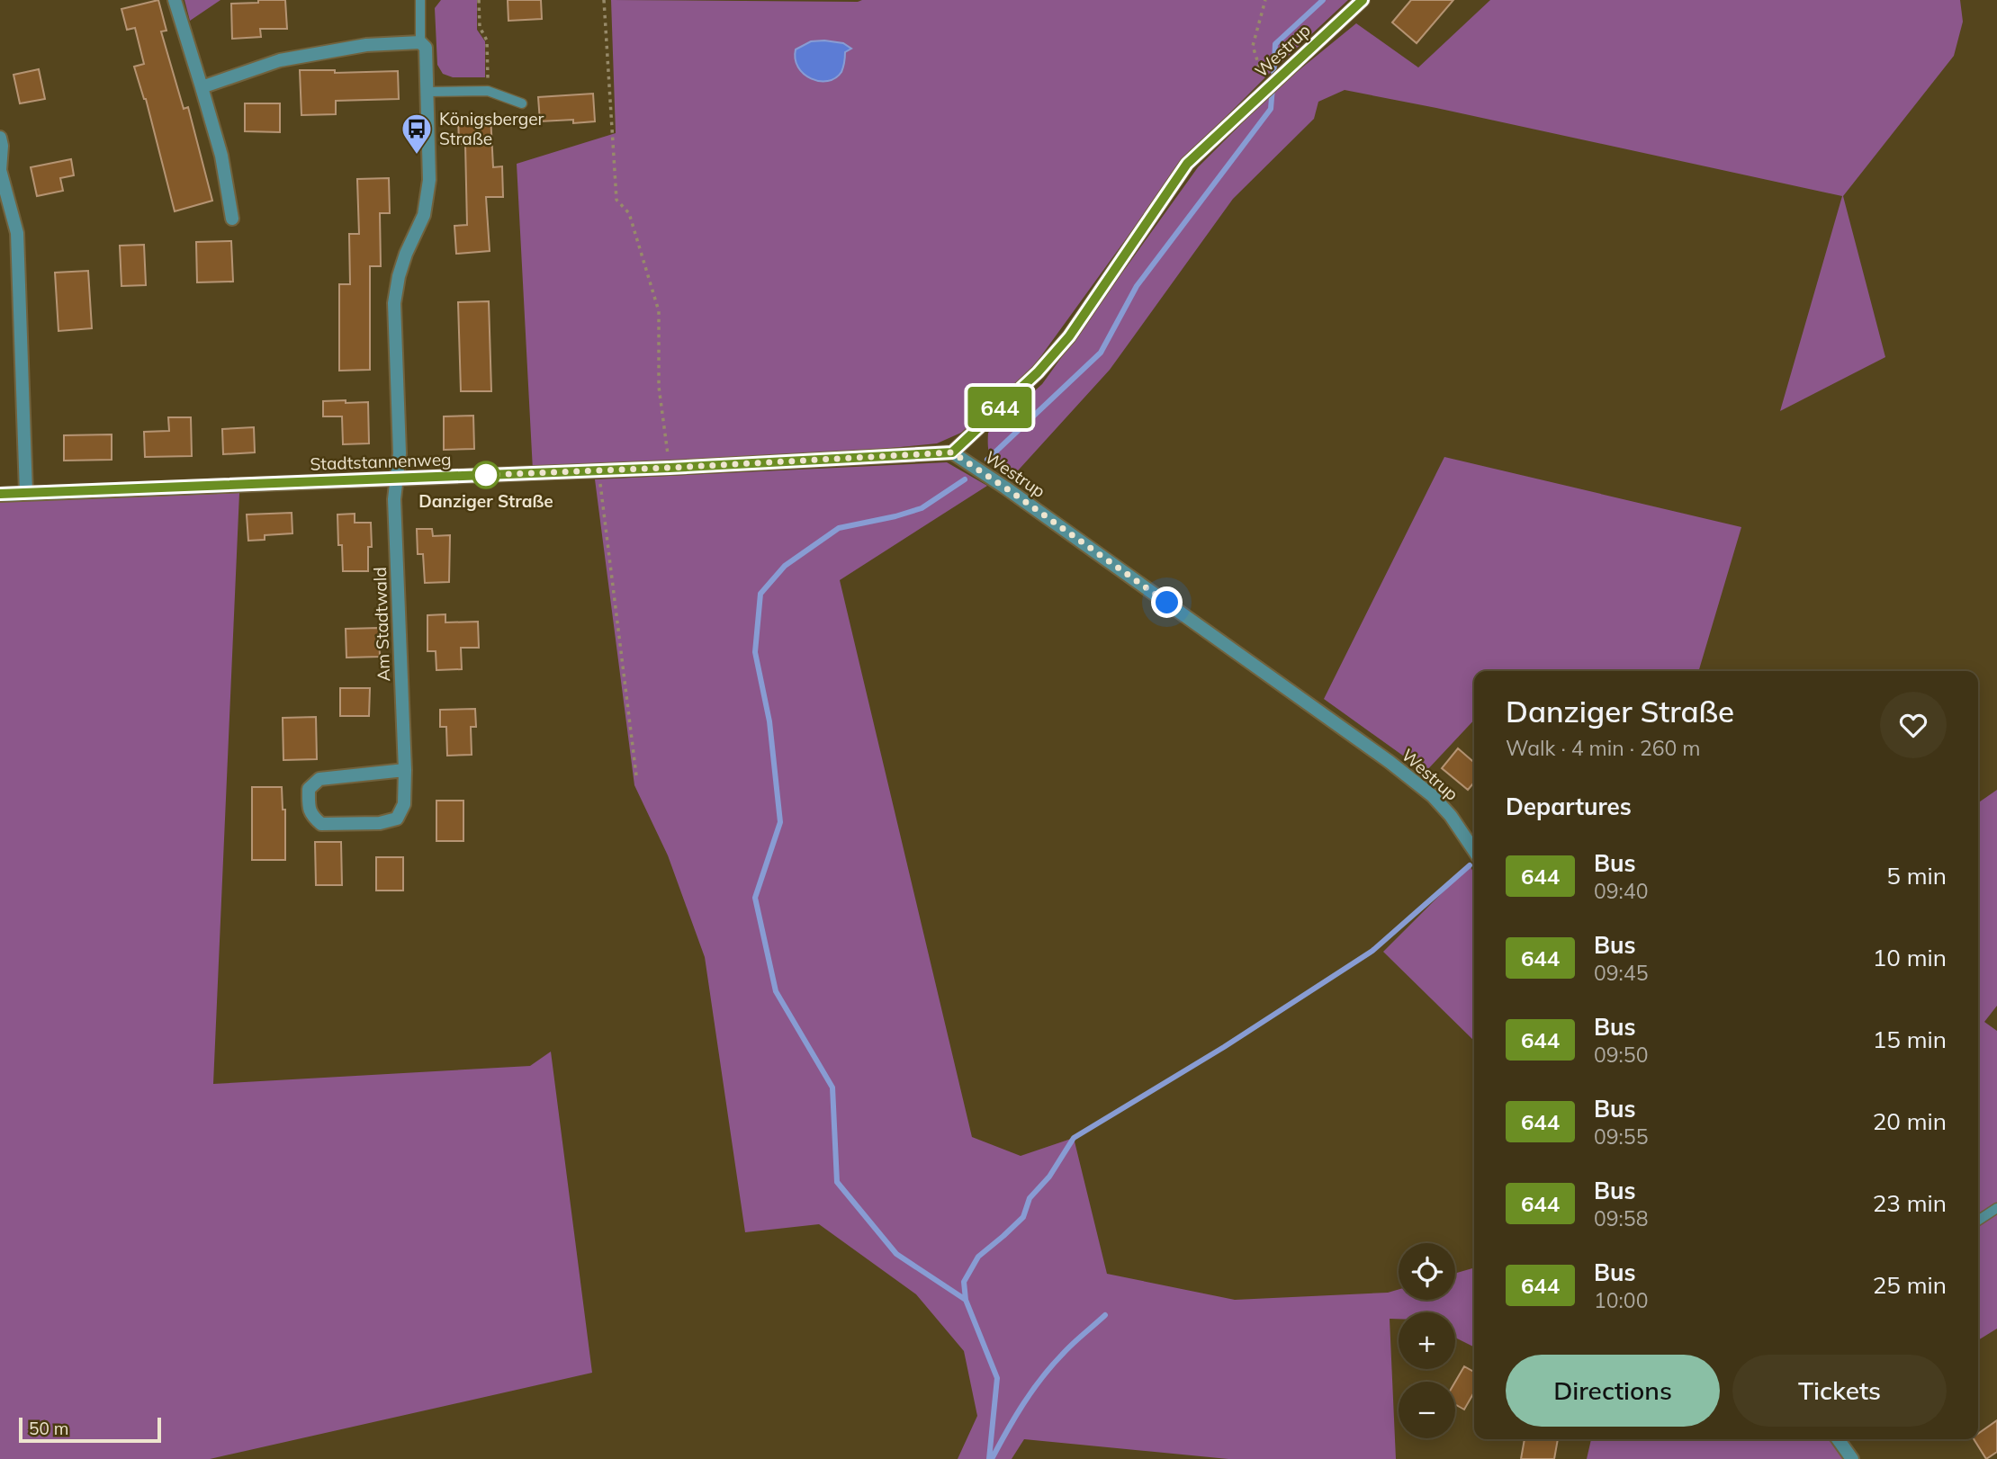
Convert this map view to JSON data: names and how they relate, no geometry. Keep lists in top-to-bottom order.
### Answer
{
  "streets": {
    "street": ["Westrup", "Stadtstannenweg", "Am Stadtwald"]
  },
  "crossings": [
    ["Westrup", "Stadtstannenweg"],
    ["Stadtstannenweg", "Am Stadtwald"]
  ],
  "places": {
    "bus stop": ["Königsberger Straße"],
    "other": ["Danziger Straße"]
  },
  "lines": ["bus line 644"],
  "scale_bar": "50 m",
  "page": {
    "on_map": "644",
    "heading": [
      ["Danziger Straße", "Walk · 4 min · 260 m"],
      "Departures"
    ],
    "list": [
      {
        "mark": "644",
        "name": "Bus",
        "note": "09:40",
        "value": "5 min"
      },
      {
        "mark": "644",
        "name": "Bus",
        "note": "09:45",
        "value": "10 min"
      },
      {
        "mark": "644",
        "name": "Bus",
        "note": "09:50",
        "value": "15 min"
      },
      {
        "mark": "644",
        "name": "Bus",
        "note": "09:55",
        "value": "20 min"
      },
      {
        "mark": "644",
        "name": "Bus",
        "note": "09:58",
        "value": "23 min"
      },
      {
        "mark": "644",
        "name": "Bus",
        "note": "10:00",
        "value": "25 min"
      }
    ],
    "map_buttons": ["+", "−"],
    "buttons": ["Directions", "Tickets"],
    "scale": "50 m"
  }
}
